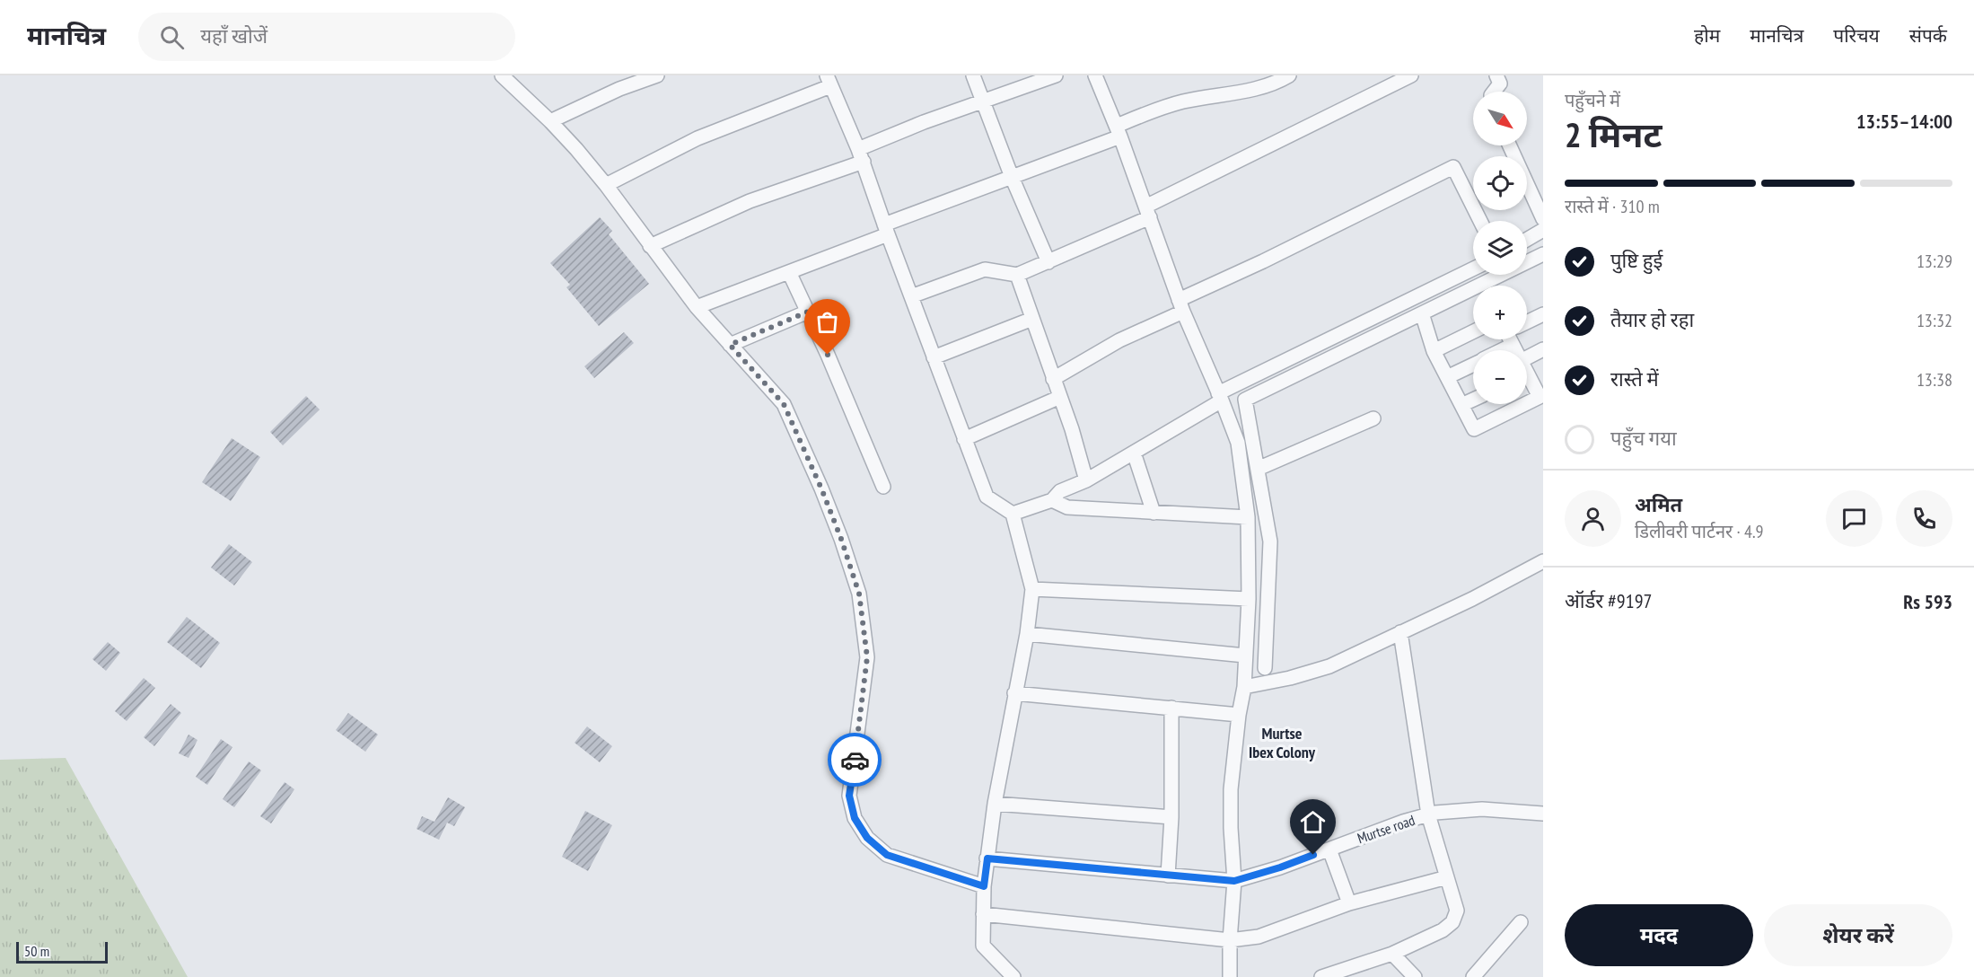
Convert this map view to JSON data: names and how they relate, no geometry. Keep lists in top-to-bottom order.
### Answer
{
  "streets": {
    "street": ["Murtse road"]
  },
  "districts": ["Murtse Ibex Colony"],
  "scale_bar": "50 m",
  "north": "bottom right",
  "page": {
    "header": "मानचित्र",
    "search": "यहाँ खोजें",
    "nav": [
      "होम",
      "मानचित्र",
      "परिचय",
      "संपर्क"
    ],
    "heading": ["2 मिनट", "पहुँचने में", "13:55–14:00"],
    "panel": [
      "अमित",
      "डिलीवरी पार्टनर · 4.9",
      "ऑर्डर #9197",
      "Rs 593"
    ],
    "map_buttons": ["+", "−"],
    "bar": "रास्ते में · 310 m",
    "list": [
      ["पुष्टि हुई", "13:29"],
      ["तैयार हो रहा", "13:32"],
      ["रास्ते में", "13:38"],
      "पहुँच गया"
    ],
    "buttons": ["मदद", "शेयर करें"],
    "scale": "50 m"
  }
}
